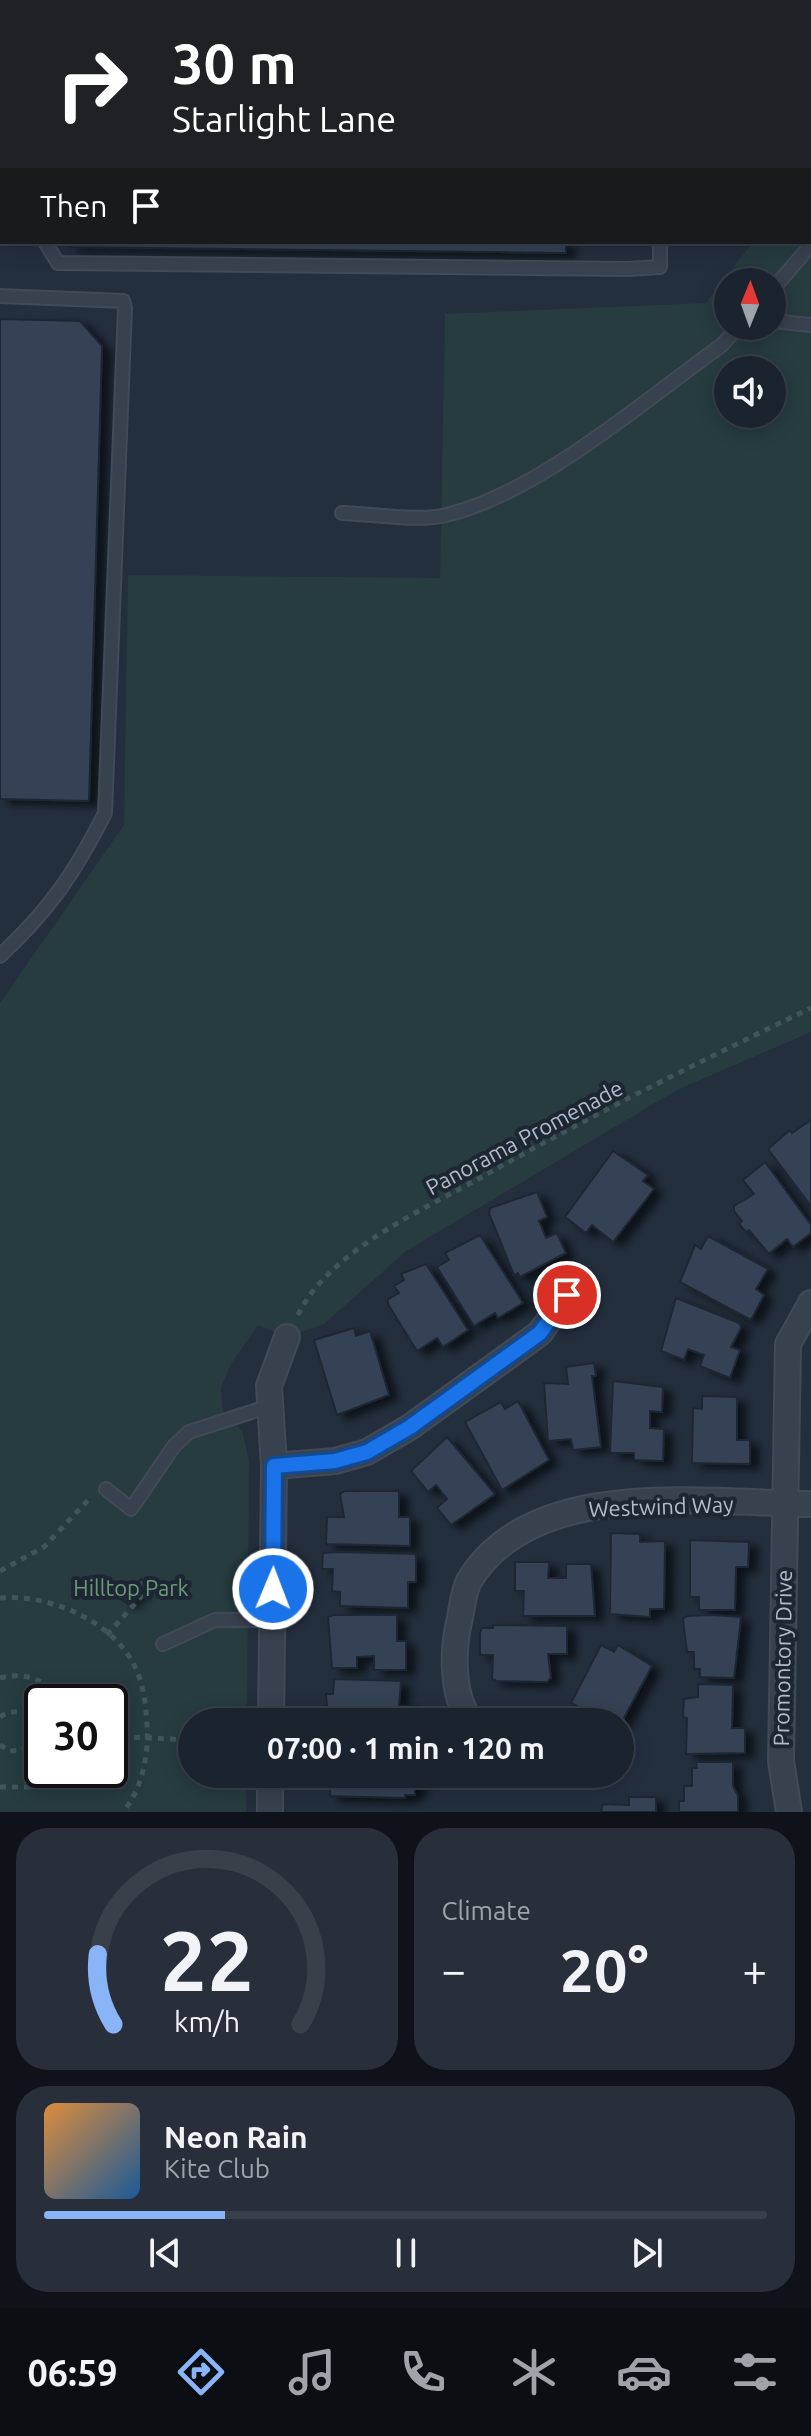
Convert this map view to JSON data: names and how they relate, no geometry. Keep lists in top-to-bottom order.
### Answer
{
  "streets": {
    "street": ["Westwind Way", "Promontory Drive"],
    "path": ["Panorama Promenade"]
  },
  "crossings": [
    ["Westwind Way", "Promontory Drive"]
  ],
  "parks": ["Hilltop Park"],
  "north": "top",
  "page": {
    "turn": ["30 m", "Starlight Lane"],
    "then": "Then",
    "limit": "30",
    "trip": "07:00 · 1 min · 120 m",
    "tile": "Climate",
    "heat": ["−", "20°", "+"],
    "song": ["Neon Rain", "Kite Club"],
    "tabs": "06:59",
    "gauge": ["22", "km/h"]
  }
}
